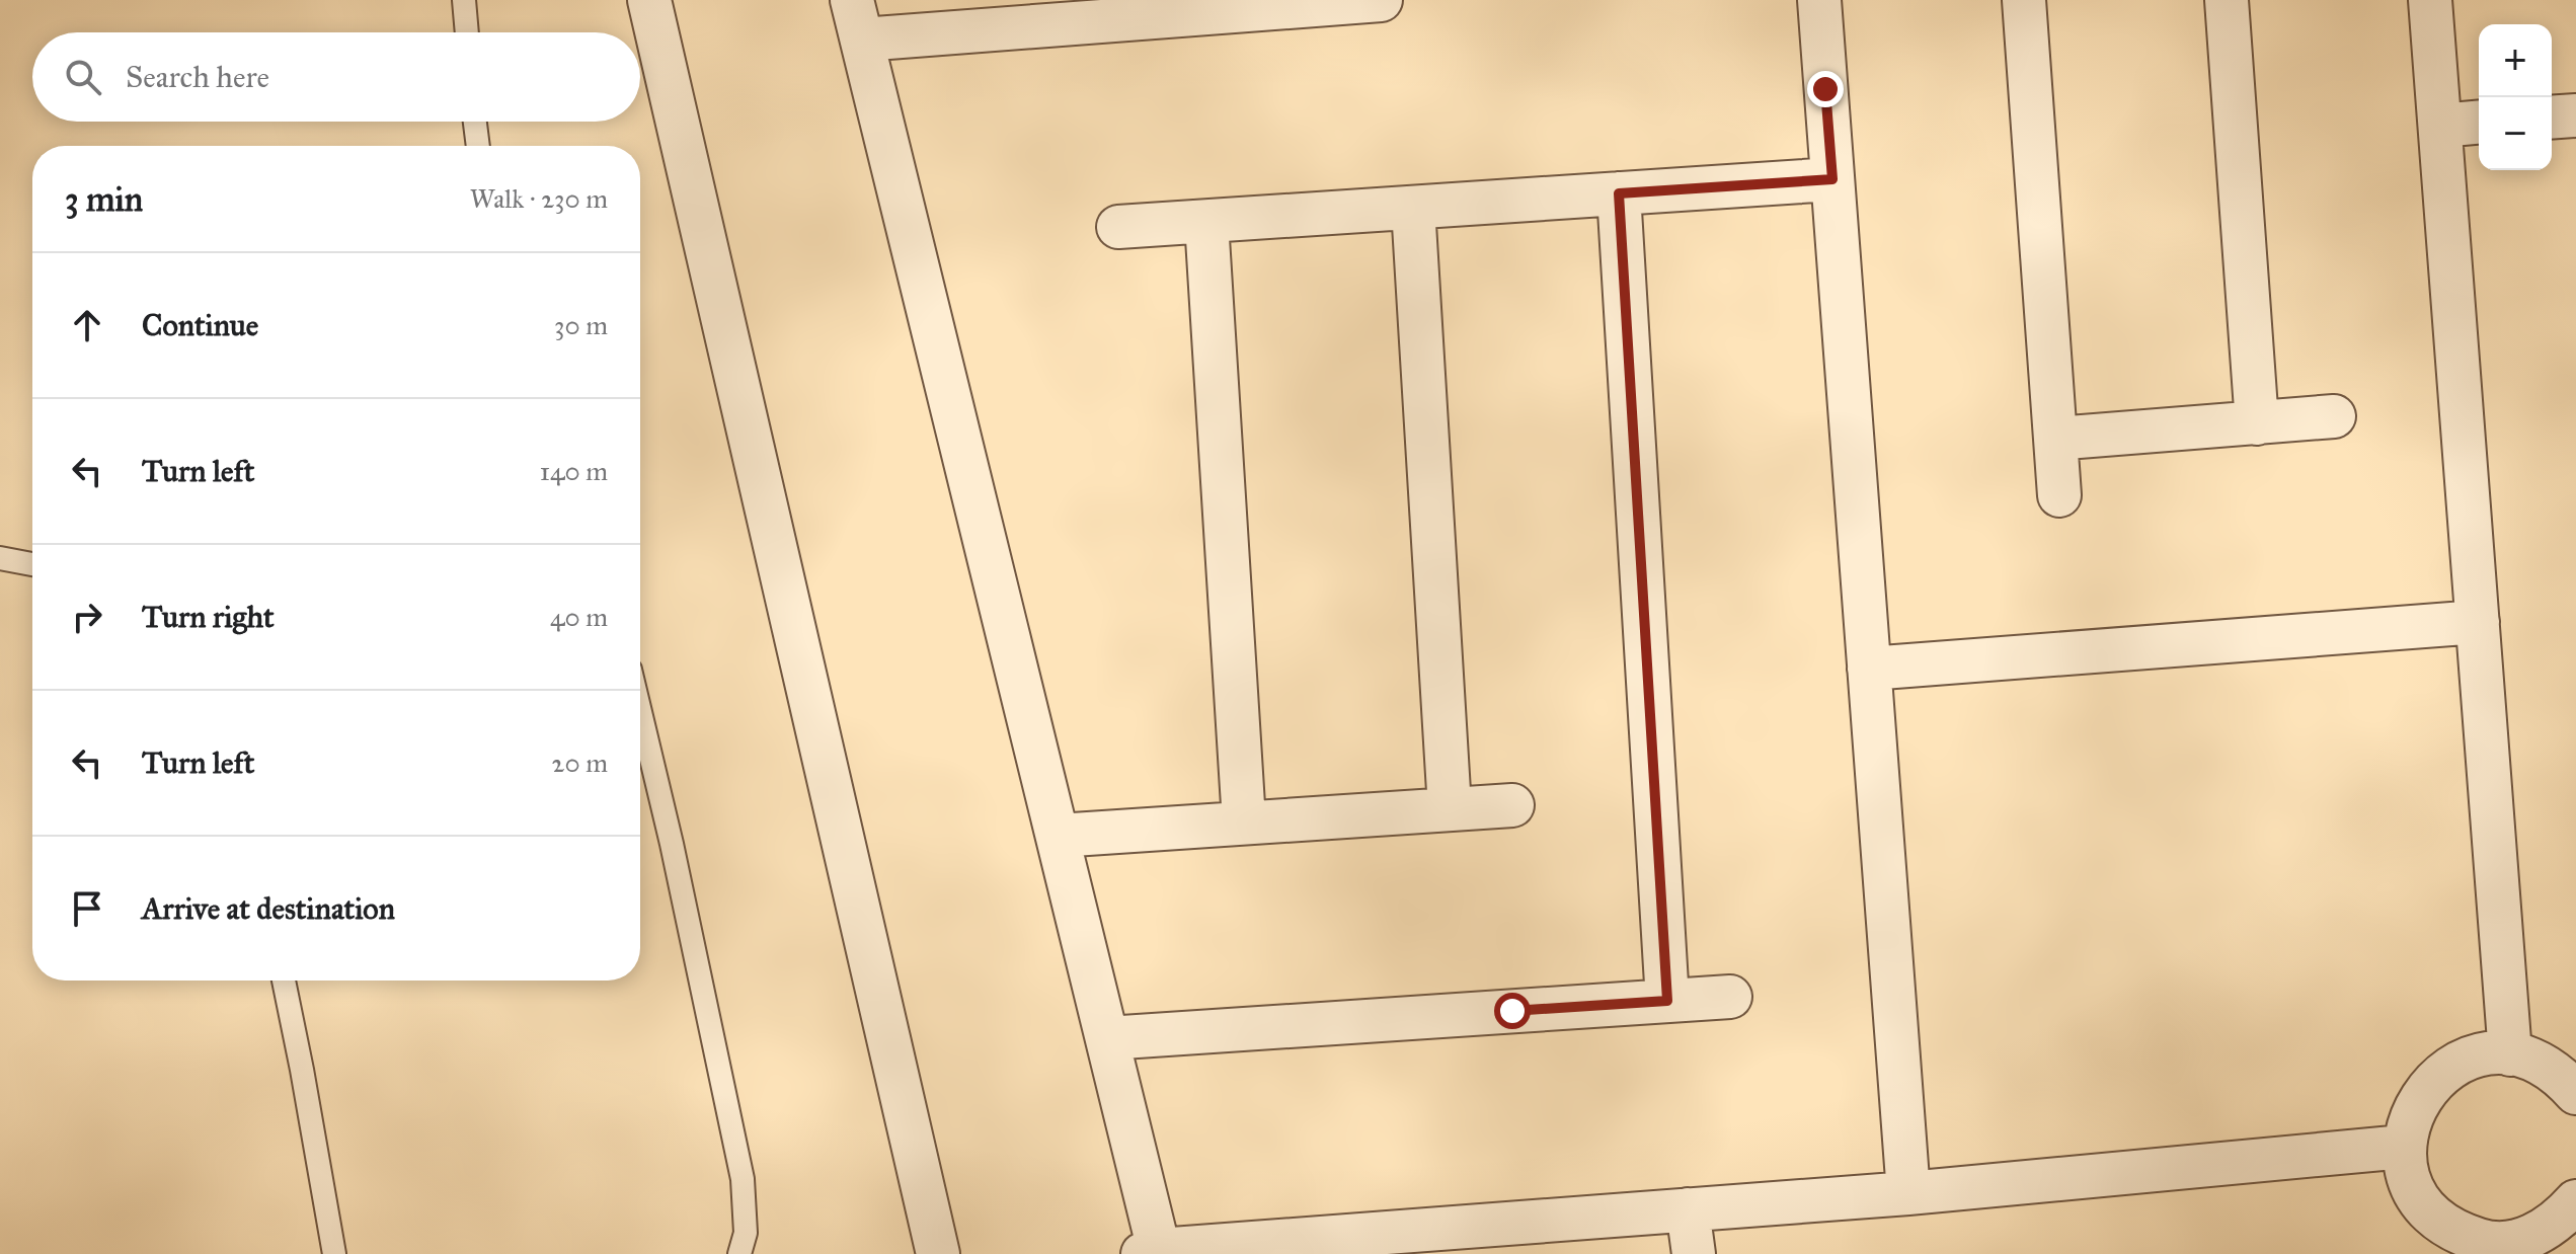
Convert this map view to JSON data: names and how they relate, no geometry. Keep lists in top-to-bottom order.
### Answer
{
  "page": {
    "map_buttons": ["+", "−"],
    "search": "Search here",
    "heading": ["3 min", "Walk · 230 m"],
    "list": [
      ["Continue", "30 m"],
      ["Turn left", "140 m"],
      ["Turn right", "40 m"],
      ["Turn left", "20 m"],
      "Arrive at destination"
    ]
  }
}
